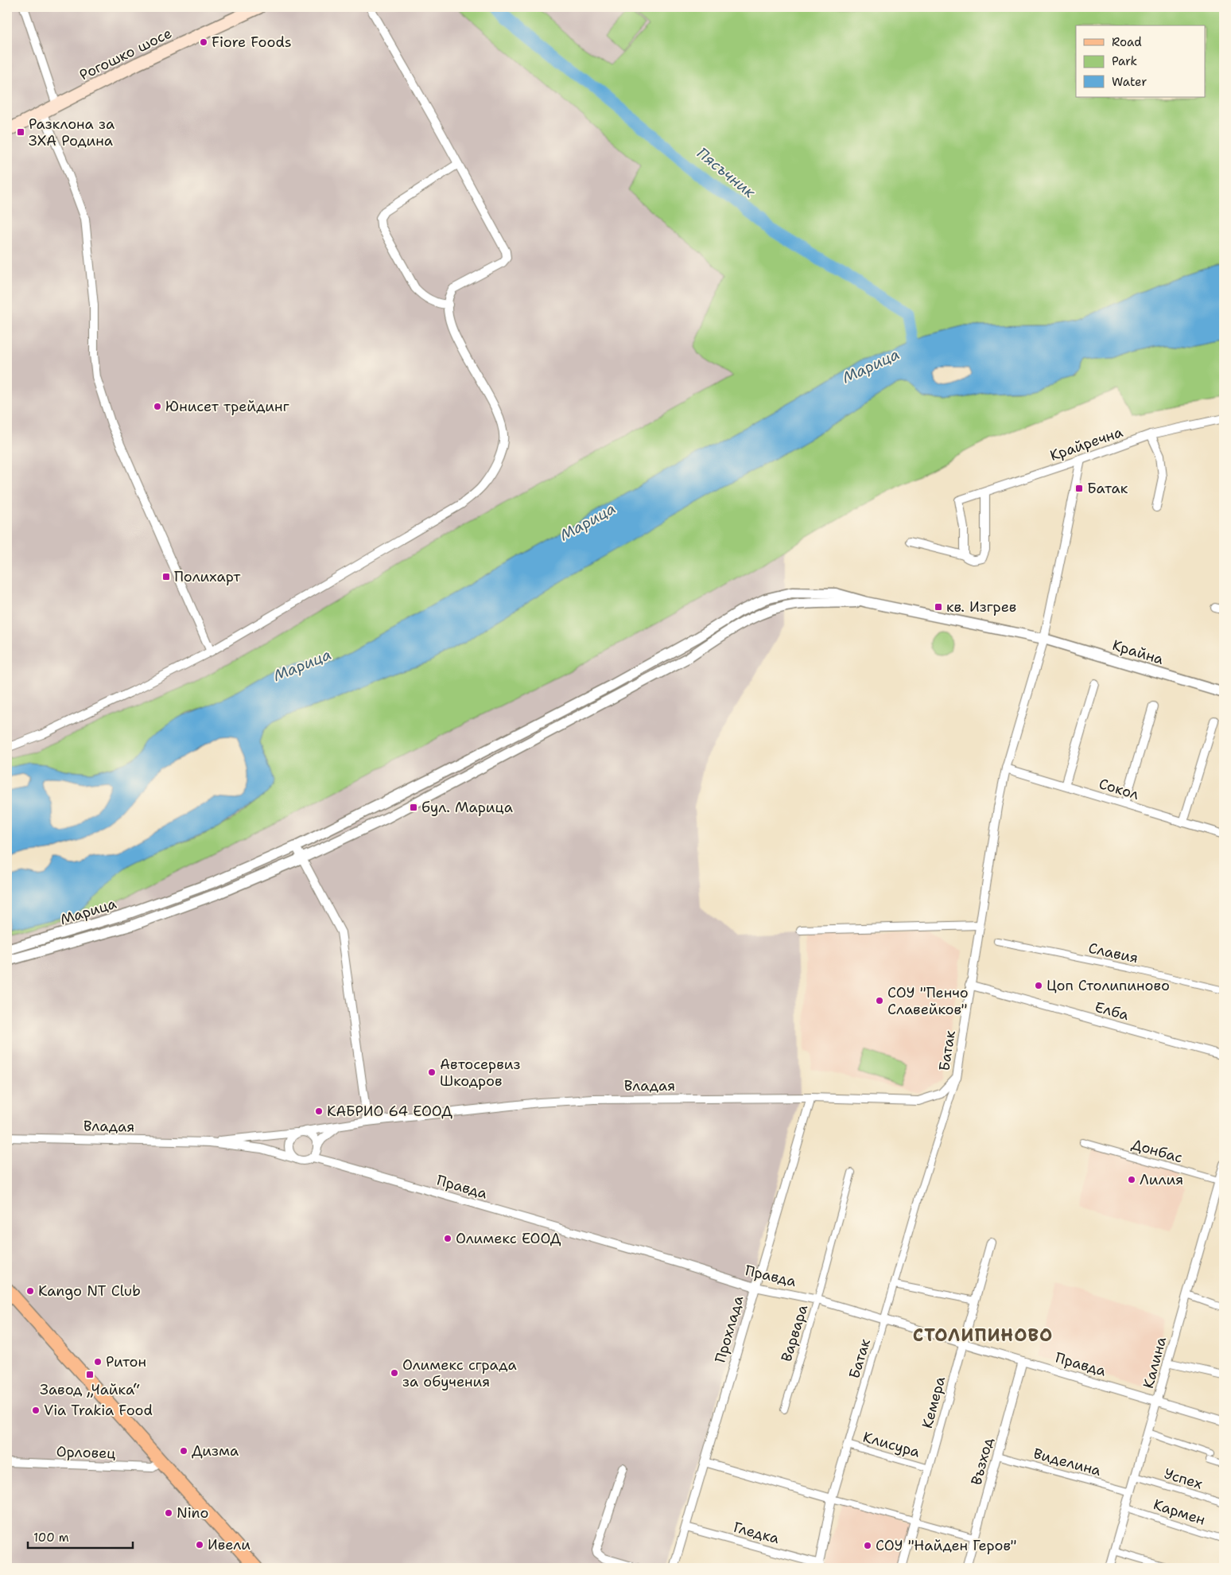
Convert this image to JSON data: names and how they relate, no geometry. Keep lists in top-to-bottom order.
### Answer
{
  "streets": {
    "main road": ["Рогошко шосе"],
    "street": [
      "Крайречна",
      "Крайна",
      "Сокол",
      "Марица",
      "Славия",
      "Елба",
      "Батак",
      "Владая",
      "Донбас",
      "Правда",
      "Прохлада",
      "Варвара",
      "Калина",
      "Кемера",
      "Клисура",
      "Орловец",
      "Възход",
      "Виделина",
      "Успех",
      "Кармен",
      "Гледка"
    ]
  },
  "crossings": [
    ["Крайречна", "Батак"],
    ["Крайна", "Марица"],
    ["Крайна", "Батак"],
    ["Сокол", "Батак"],
    ["Марица", "Батак"],
    ["Елба", "Батак"],
    ["Батак", "Владая"],
    ["Батак", "Правда"],
    ["Батак", "Клисура"],
    ["Батак", "Гледка"],
    ["Владая", "Правда"],
    ["Владая", "Прохлада"],
    ["Донбас", "Калина"],
    ["Правда", "Прохлада"],
    ["Правда", "Варвара"],
    ["Правда", "Калина"],
    ["Правда", "Кемера"],
    ["Правда", "Възход"],
    ["Прохлада", "Гледка"],
    ["Калина", "Виделина"],
    ["Калина", "Успех"],
    ["Калина", "Кармен"],
    ["Кемера", "Клисура"],
    ["Възход", "Виделина"]
  ],
  "districts": ["СТОЛИПИНОВО"],
  "water": ["Пясъчник", "Марица"],
  "places": {
    "other": [
      "Fiore Foods",
      "Юнисет трейдинг",
      "Цоп Столипиново",
      "СОУ \"Пенчо Славейков\"",
      "Автосервиз Шкодров",
      "КАБРИО 64 ЕООД",
      "Лилия",
      "Олимекс ЕООД",
      "Kango NT Club",
      "Ритон",
      "Олимекс сграда за обучения",
      "Via Trakia Food",
      "Дизма",
      "Nino",
      "Ивели",
      "СОУ \"Найден Геров\""
    ],
    "transit": [
      "Разклона за ЗХА Родина",
      "Батак",
      "Полихарт",
      "кв. Изгрев",
      "бул. Марица",
      "Завод „Чайка“"
    ]
  },
  "legend": ["Road", "Park", "Water"],
  "scale_bar": "100 m"
}
